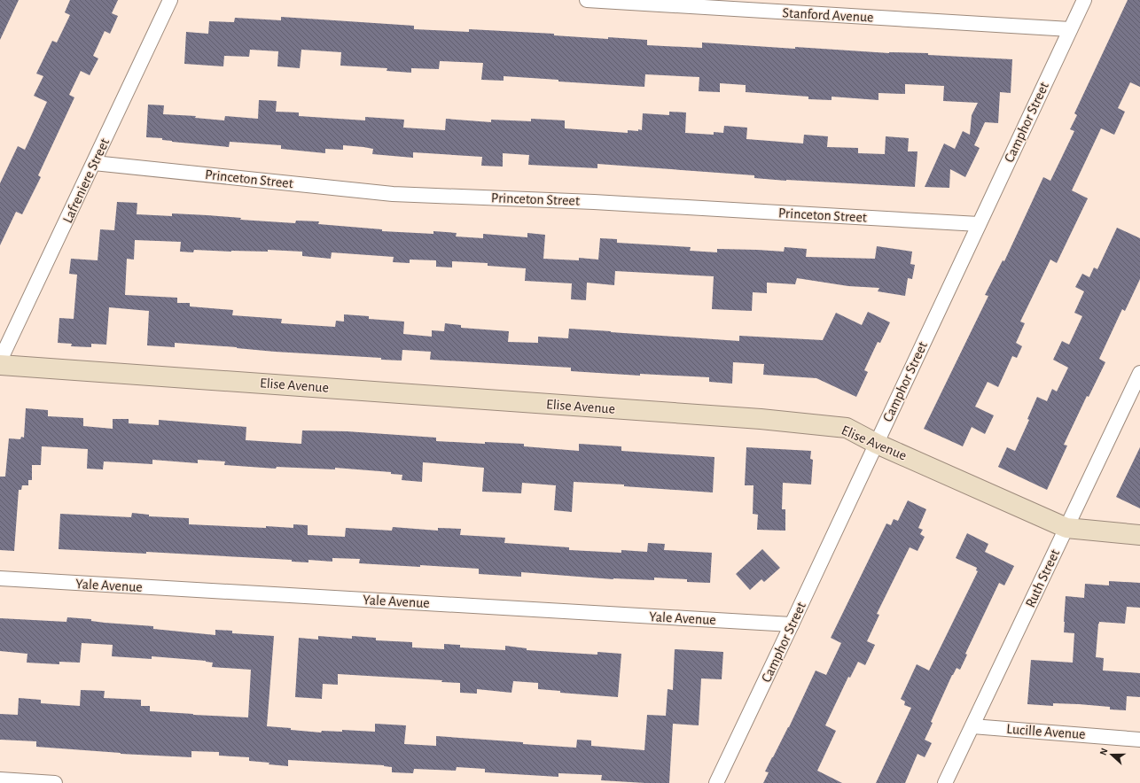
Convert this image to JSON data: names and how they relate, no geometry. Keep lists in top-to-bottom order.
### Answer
{
  "streets": {
    "street": [
      "Stanford Avenue",
      "Camphor Street",
      "Princeton Street",
      "Lafreniere Street",
      "Elise Avenue",
      "Ruth Street",
      "Yale Avenue",
      "Lucille Avenue"
    ]
  },
  "crossings": [
    ["Stanford Avenue", "Camphor Street"],
    ["Camphor Street", "Princeton Street"],
    ["Camphor Street", "Elise Avenue"],
    ["Camphor Street", "Yale Avenue"],
    ["Princeton Street", "Lafreniere Street"],
    ["Elise Avenue", "Ruth Street"],
    ["Ruth Street", "Lucille Avenue"]
  ],
  "north": "left"
}
